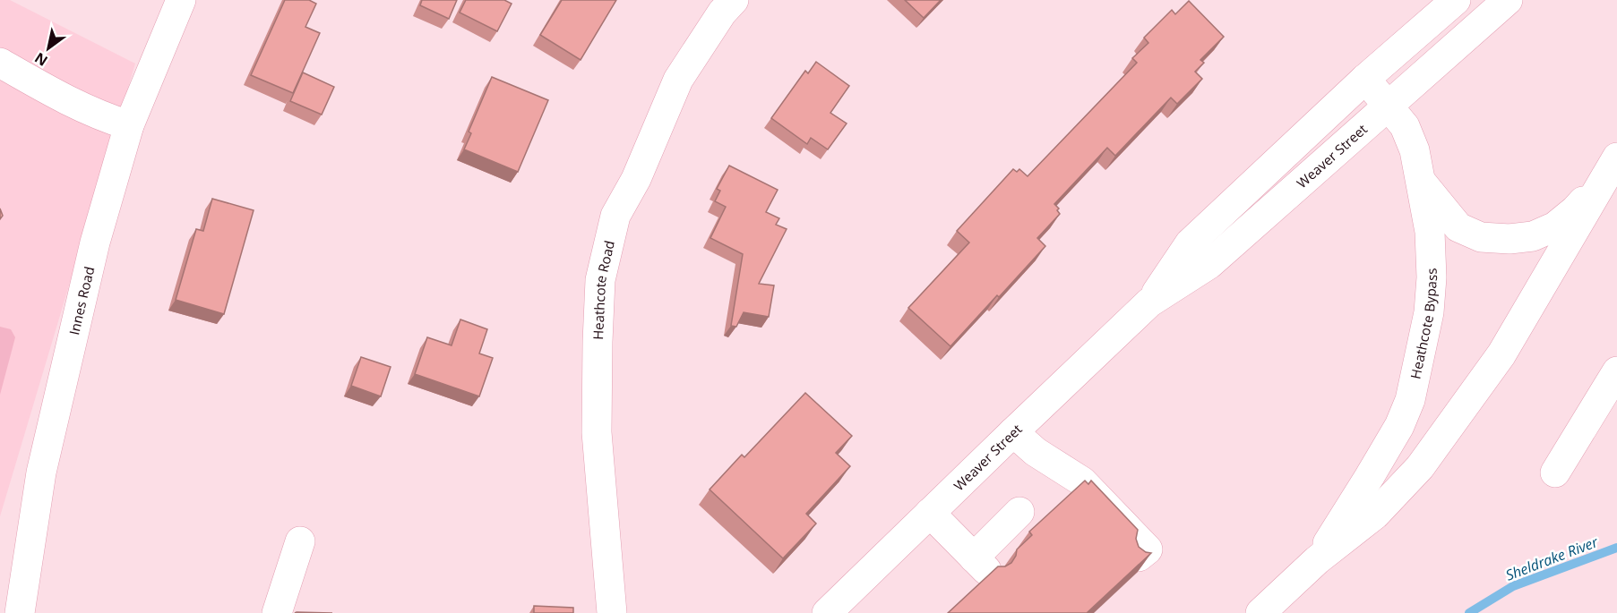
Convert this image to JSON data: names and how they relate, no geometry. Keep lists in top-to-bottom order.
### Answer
{
  "streets": {
    "main road": [
      "Weaver Street",
      "Heathcote Road",
      "Innes Road",
      "Heathcote Bypass"
    ]
  },
  "crossings": [
    ["Weaver Street", "Heathcote Bypass"]
  ],
  "water": ["Sheldrake River"],
  "north": "bottom left"
}
